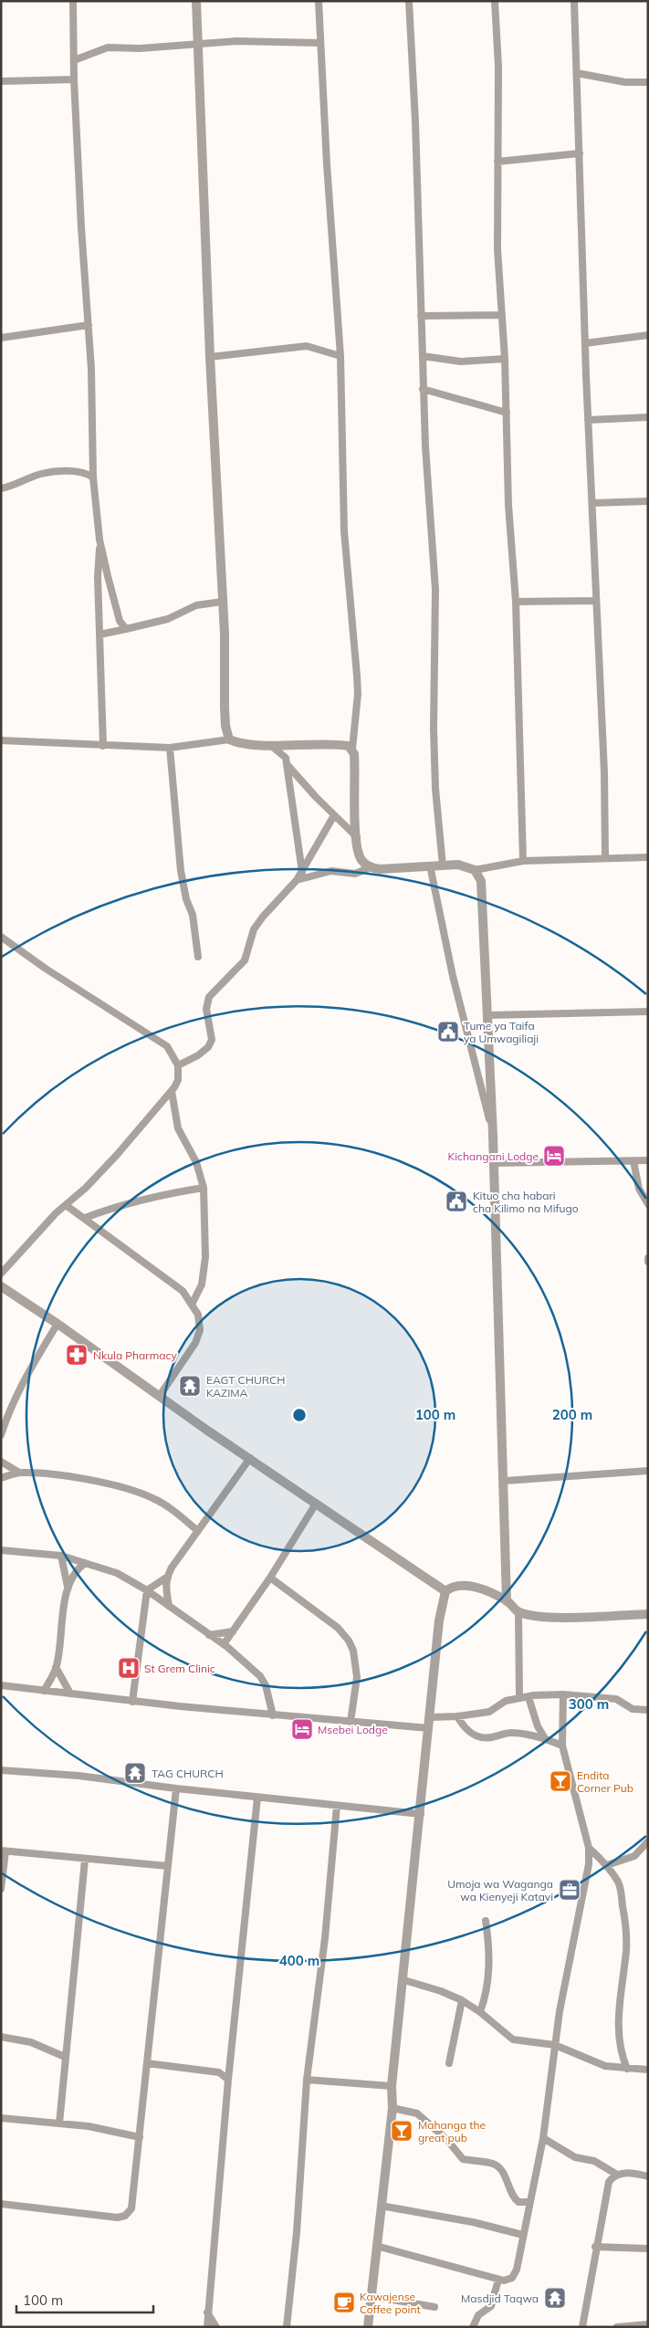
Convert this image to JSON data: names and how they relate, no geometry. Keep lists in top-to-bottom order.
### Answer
{
  "places": {
    "public building": ["Tume ya Taifa ya Umwagiliaji", "Kituo cha habari cha Kilimo na Mifugo"],
    "hotel": ["Kichangani Lodge", "Msebei Lodge"],
    "pharmacy": ["Nkula Pharmacy"],
    "temple": ["EAGT CHURCH KAZIMA", "TAG CHURCH", "Masdjid Taqwa"],
    "hospital": ["St Grem Clinic"],
    "bar": ["Endita Corner Pub", "Mahanga the great pub"],
    "office": ["Umoja wa Waganga wa Kienyeji Katavi"],
    "cafe": ["Kawajense Coffee point"]
  },
  "scale_bar": "100 m",
  "rings": [
    "100 m",
    "200 m",
    "300 m",
    "400 m"
  ]
}
